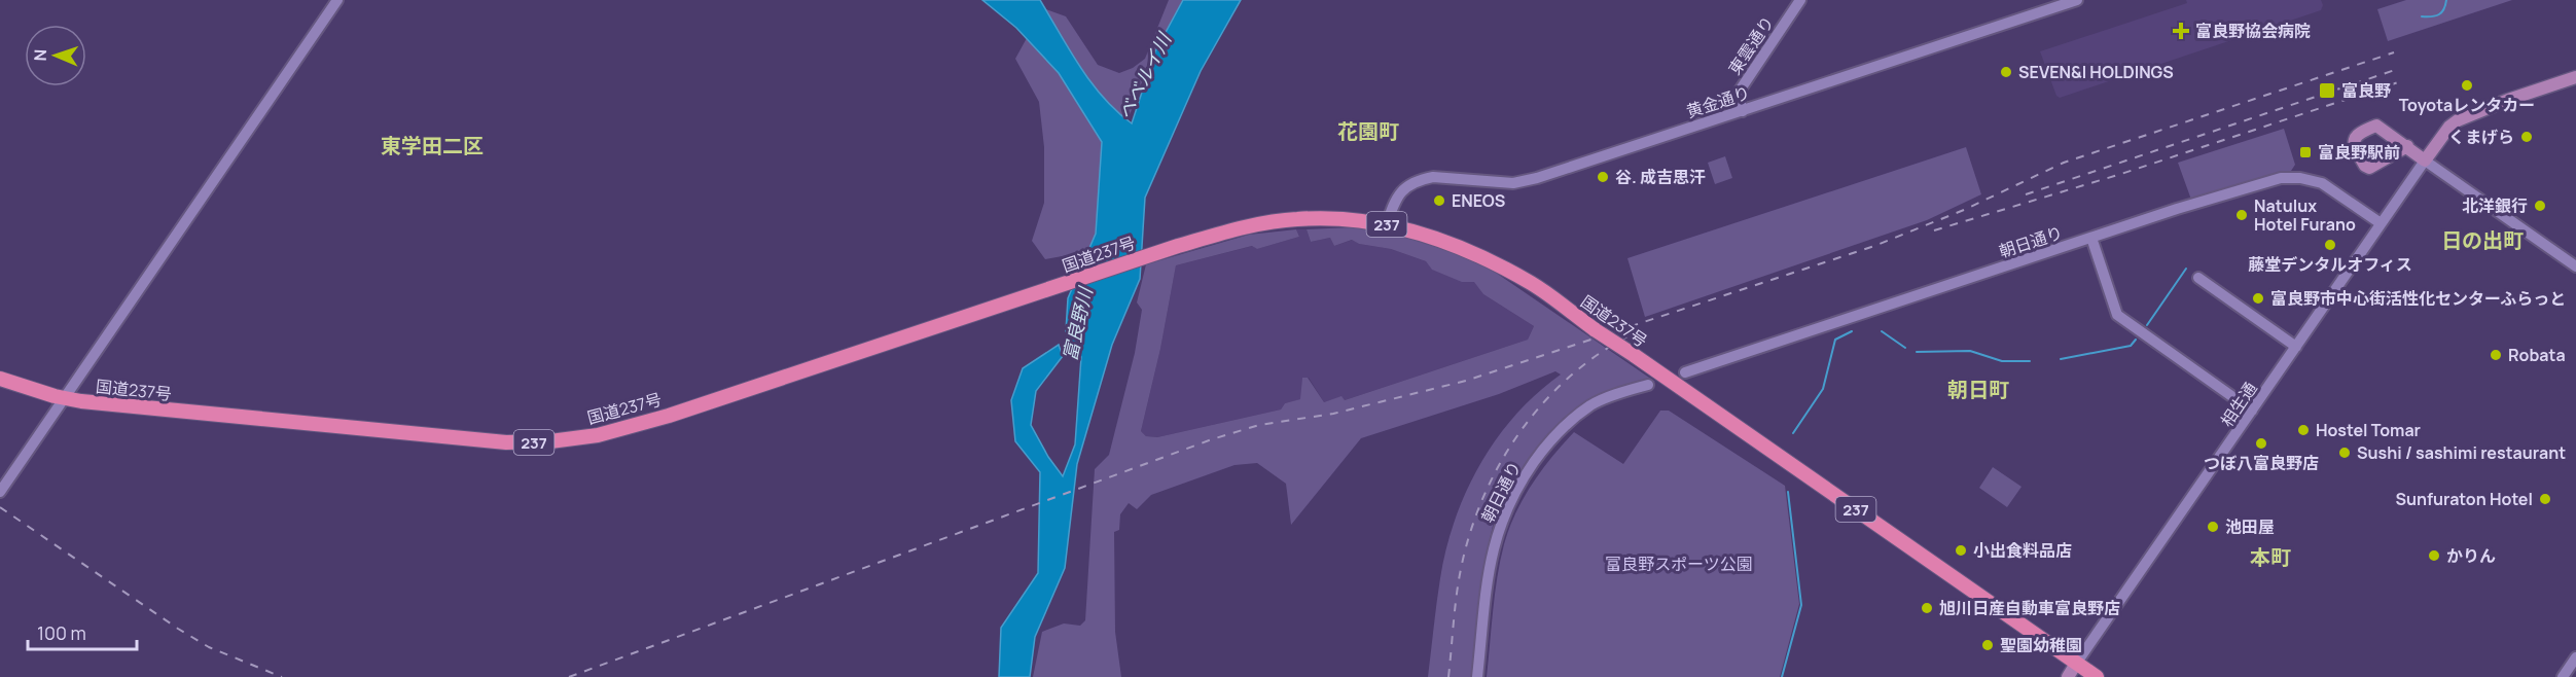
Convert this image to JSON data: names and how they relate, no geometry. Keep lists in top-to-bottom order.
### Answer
{
  "streets": {
    "highway": ["237", "国道237号"],
    "street": [
      "東雲通り",
      "黄金通り",
      "朝日通り",
      "相生通"
    ]
  },
  "crossings": [
    ["東雲通り", "黄金通り"],
    ["黄金通り", "国道237号"],
    ["朝日通り", "相生通"],
    ["国道237号", "相生通"]
  ],
  "districts": [
    "花園町",
    "東学田二区",
    "日の出町",
    "朝日町",
    "本町"
  ],
  "water": ["ベベルイ川", "富良野川"],
  "parks": ["富良野スポーツ公園"],
  "places": {
    "health": ["富良野協会病院"],
    "other": [
      "SEVEN&I HOLDINGS",
      "Toyotaレンタカー",
      "くまげら",
      "谷. 成吉思汗",
      "ENEOS",
      "北洋銀行",
      "Natulux Hotel Furano",
      "藤堂デンタルオフィス",
      "富良野市中心街活性化センターふらっと",
      "Robata",
      "Hostel Tomar",
      "つぼ八富良野店",
      "Sushi / sashimi restaurant",
      "Sunfuraton Hotel",
      "池田屋",
      "小出食料品店",
      "かりん",
      "旭川日産自動車富良野店",
      "聖園幼稚園"
    ],
    "transit": ["富良野", "富良野駅前"]
  },
  "scale_bar": "100 m",
  "north": "left"
}
